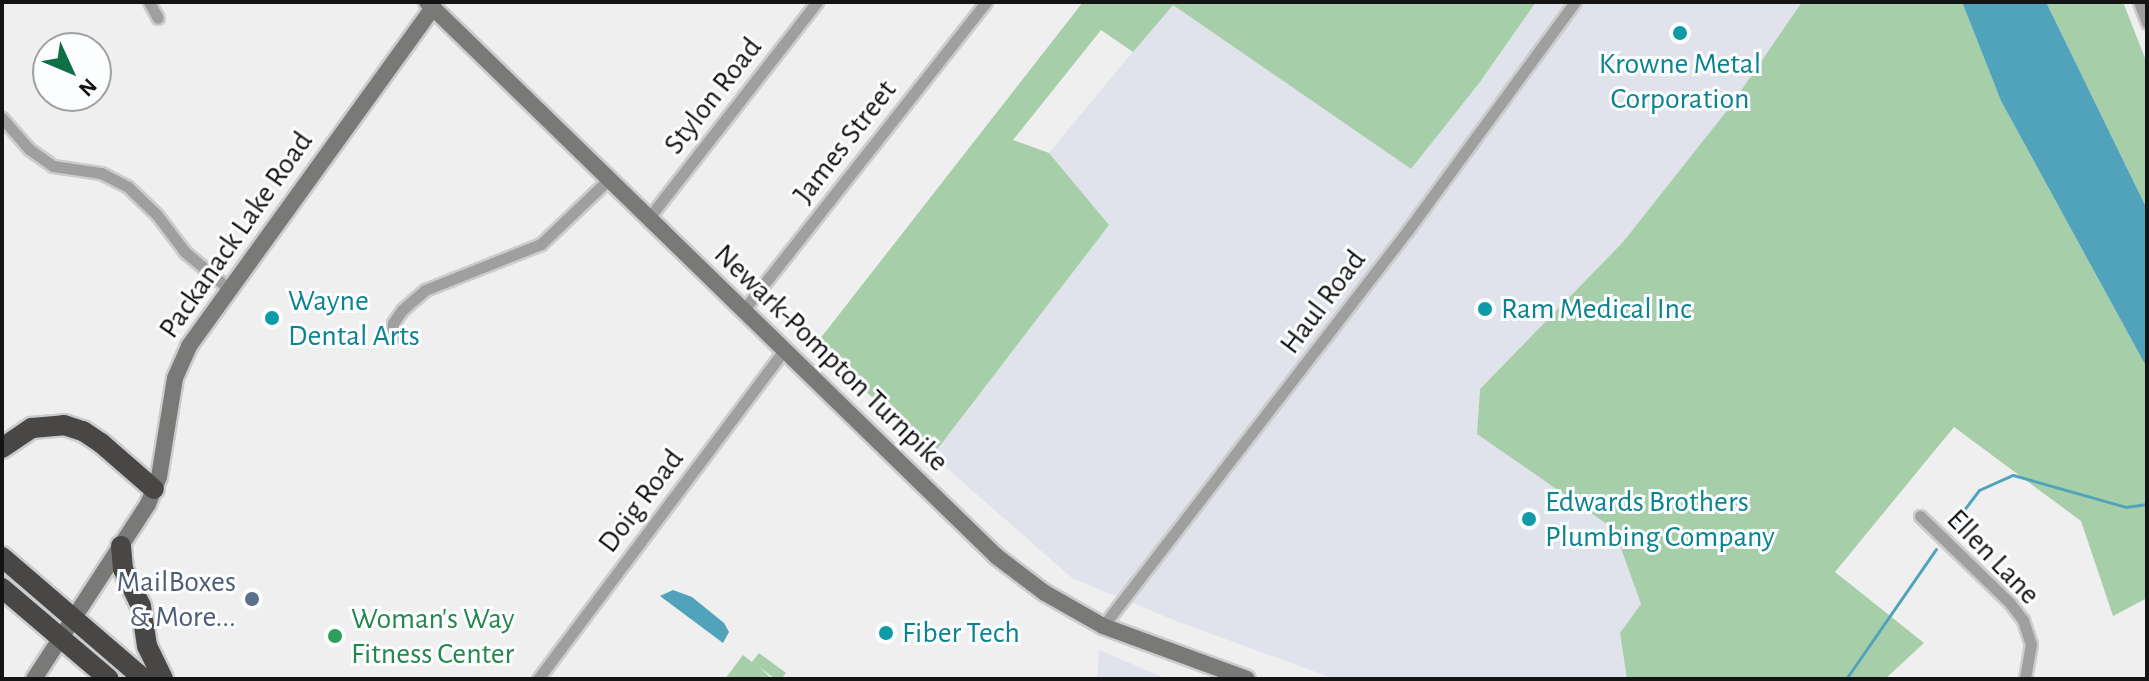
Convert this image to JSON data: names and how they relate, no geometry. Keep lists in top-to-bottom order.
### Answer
{
  "streets": {
    "main road": ["Packanack Lake Road", "Newark-Pompton Turnpike"],
    "street": [
      "Stylon Road",
      "James Street",
      "Haul Road",
      "Doig Road",
      "Ellen Lane"
    ]
  },
  "crossings": [
    ["Stylon Road", "Newark-Pompton Turnpike"],
    ["James Street", "Newark-Pompton Turnpike"],
    ["Packanack Lake Road", "Newark-Pompton Turnpike"],
    ["Haul Road", "Newark-Pompton Turnpike"],
    ["Newark-Pompton Turnpike", "Doig Road"]
  ],
  "places": [
    "Krowne Metal Corporation",
    "Ram Medical Inc",
    "Wayne Dental Arts",
    "Edwards Brothers Plumbing Company",
    "MailBoxes & More...",
    "Fiber Tech",
    "Woman's Way Fitness Center"
  ],
  "north": "bottom right"
}
